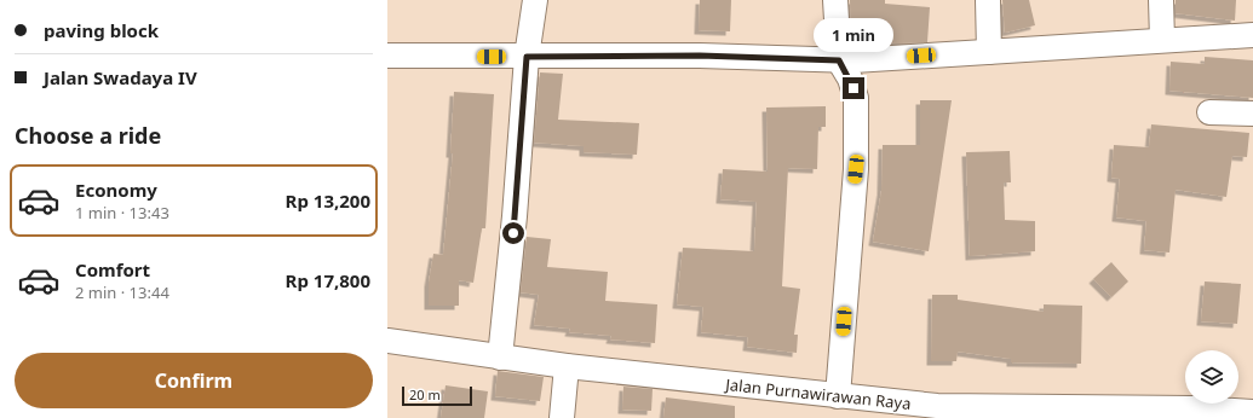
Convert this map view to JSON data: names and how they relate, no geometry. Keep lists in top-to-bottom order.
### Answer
{
  "streets": {
    "street": ["Jalan Purnawirawan Raya"]
  },
  "scale_bar": "20 m",
  "page": {
    "banner": ["paving block", "Jalan Swadaya IV"],
    "bubble": "1 min",
    "heading": "Choose a ride",
    "list": [
      {
        "name": "Economy",
        "note": "1 min · 13:43",
        "value": "Rp 13,200"
      },
      {
        "name": "Comfort",
        "note": "2 min · 13:44",
        "value": "Rp 17,800"
      }
    ],
    "buttons": "Confirm",
    "scale": "20 m"
  }
}
